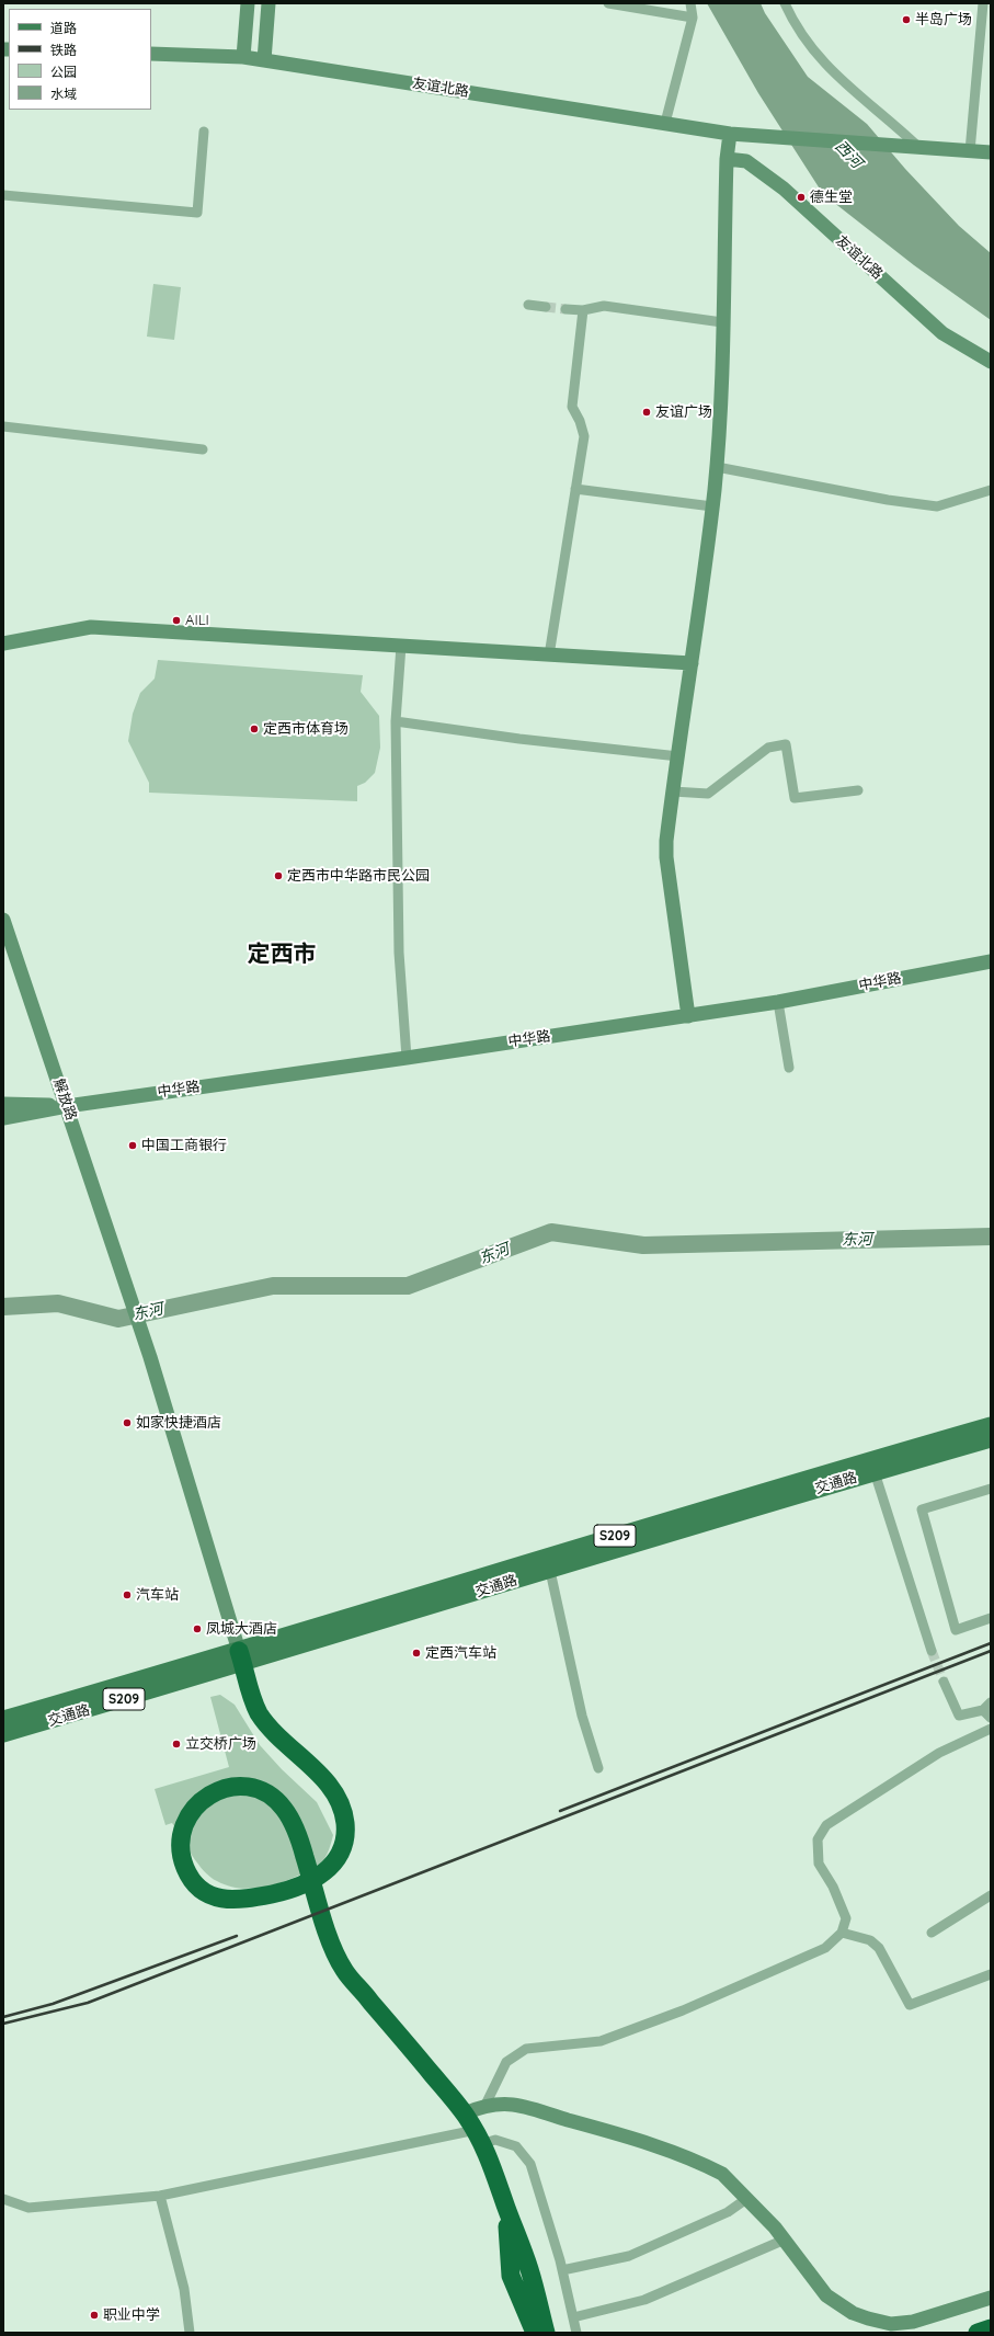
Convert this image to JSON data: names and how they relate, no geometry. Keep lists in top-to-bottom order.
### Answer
{
  "streets": {
    "main road": ["交通路", "S209"],
    "street": ["友谊北路", "中华路", "解放路"]
  },
  "crossings": [
    ["中华路", "解放路"],
    ["解放路", "交通路"]
  ],
  "districts": ["定西市"],
  "water": ["西河", "东河"],
  "places": [
    "半岛广场",
    "德生堂",
    "友谊广场",
    "AILI",
    "定西市体育场",
    "定西市中华路市民公园",
    "中国工商银行",
    "如家快捷酒店",
    "汽车站",
    "凤城大酒店",
    "定西汽车站",
    "立交桥广场",
    "职业中学"
  ],
  "legend": [
    "道路",
    "铁路",
    "公园",
    "水域"
  ]
}
